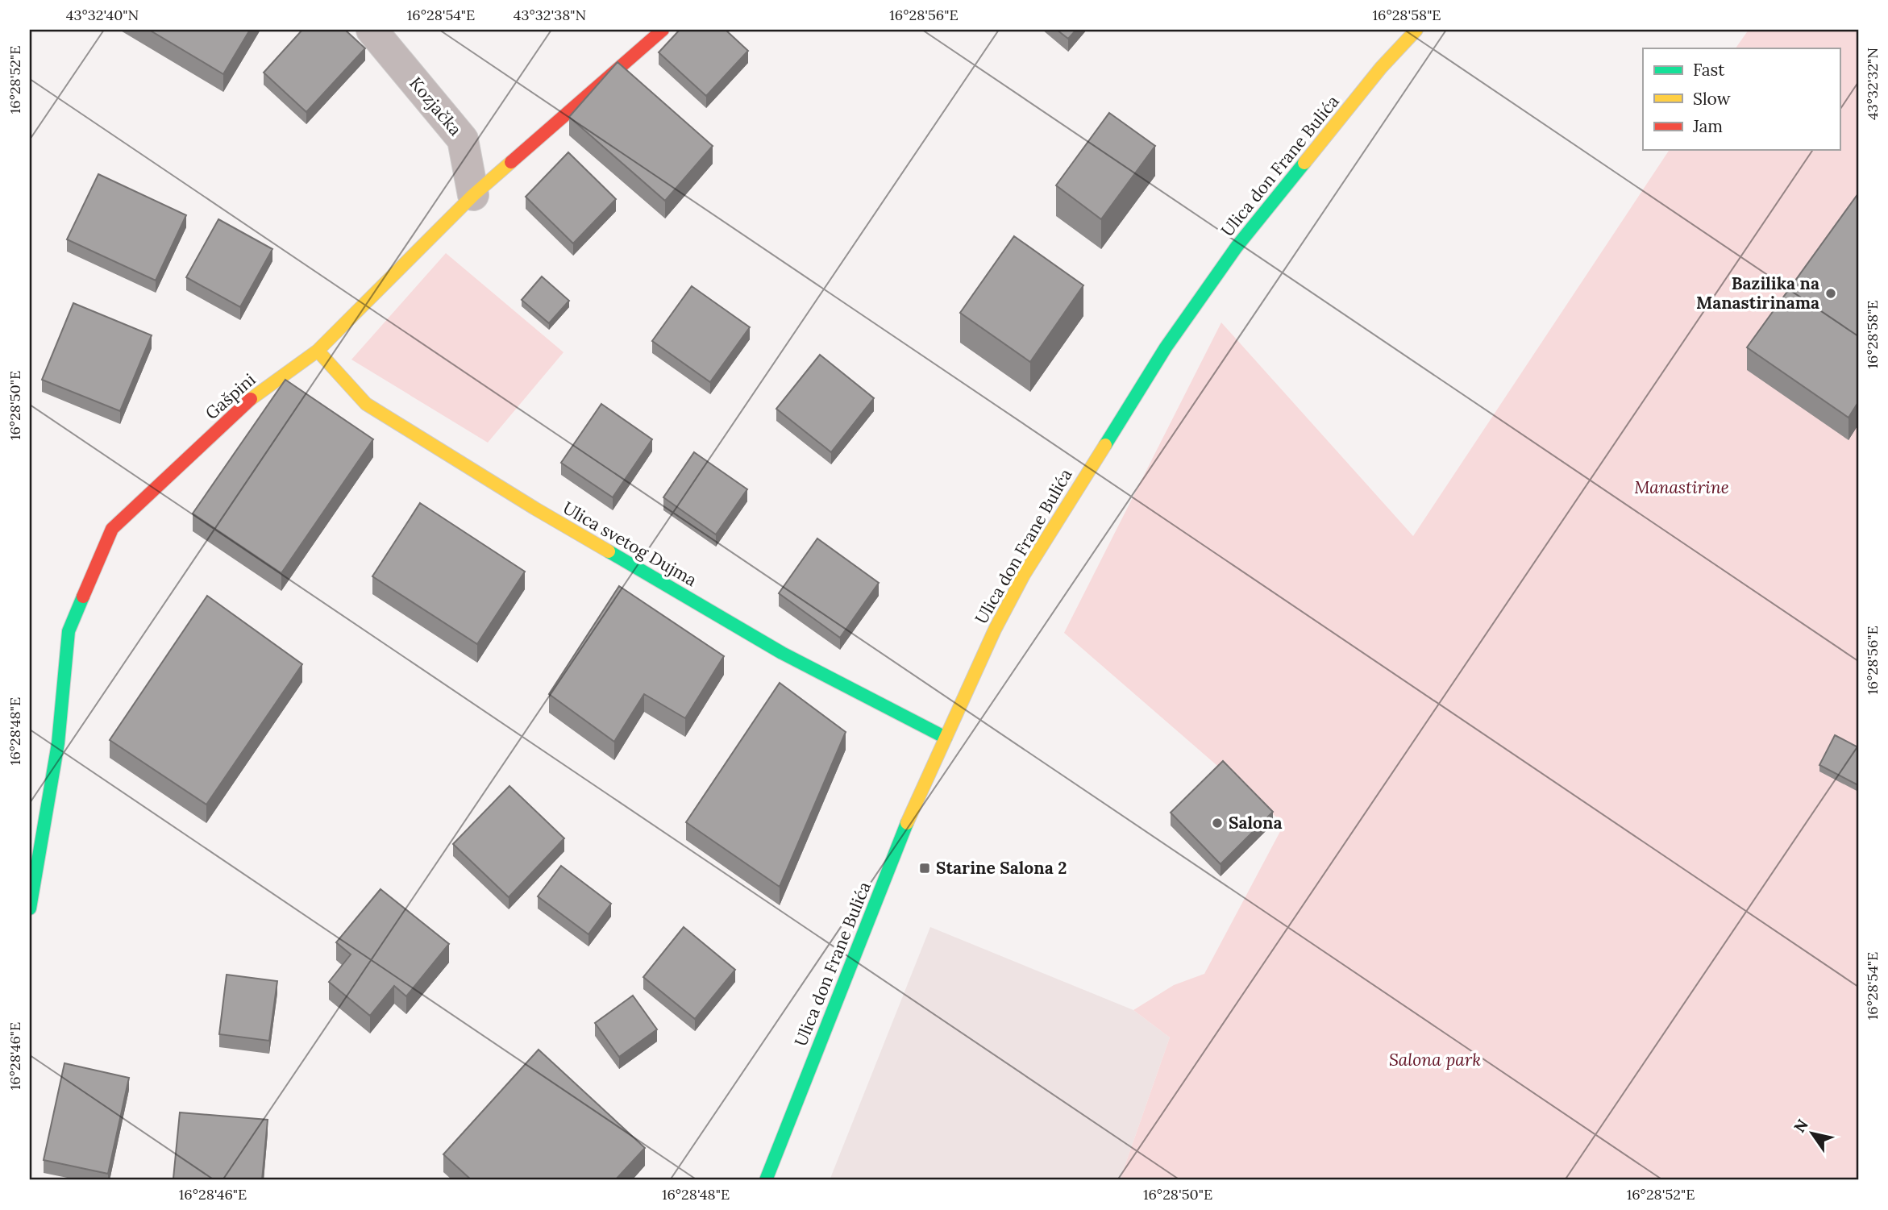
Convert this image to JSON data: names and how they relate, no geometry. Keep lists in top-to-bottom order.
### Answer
{
  "streets": {
    "street": [
      "Kozjačka",
      "Ulica don Frane Bulića",
      "Gašpini",
      "Ulica svetog Dujma"
    ]
  },
  "crossings": [
    ["Kozjačka", "Gašpini"],
    ["Ulica don Frane Bulića", "Ulica svetog Dujma"],
    ["Gašpini", "Ulica svetog Dujma"]
  ],
  "parks": ["Manastirine", "Salona park"],
  "places": {
    "other": ["Bazilika na Manastirinama", "Salona"],
    "transit": ["Starine Salona 2"]
  },
  "legend": ["Fast", "Slow", "Jam"],
  "north": "top left",
  "coordinates": [
    "43°32'40\"N",
    "16°28'54\"E",
    "43°32'38\"N",
    "16°28'56\"E",
    "16°28'58\"E",
    "16°28'52\"E",
    "43°32'32\"N",
    "16°28'50\"E",
    "16°28'48\"E",
    "16°28'46\"E"
  ]
}
